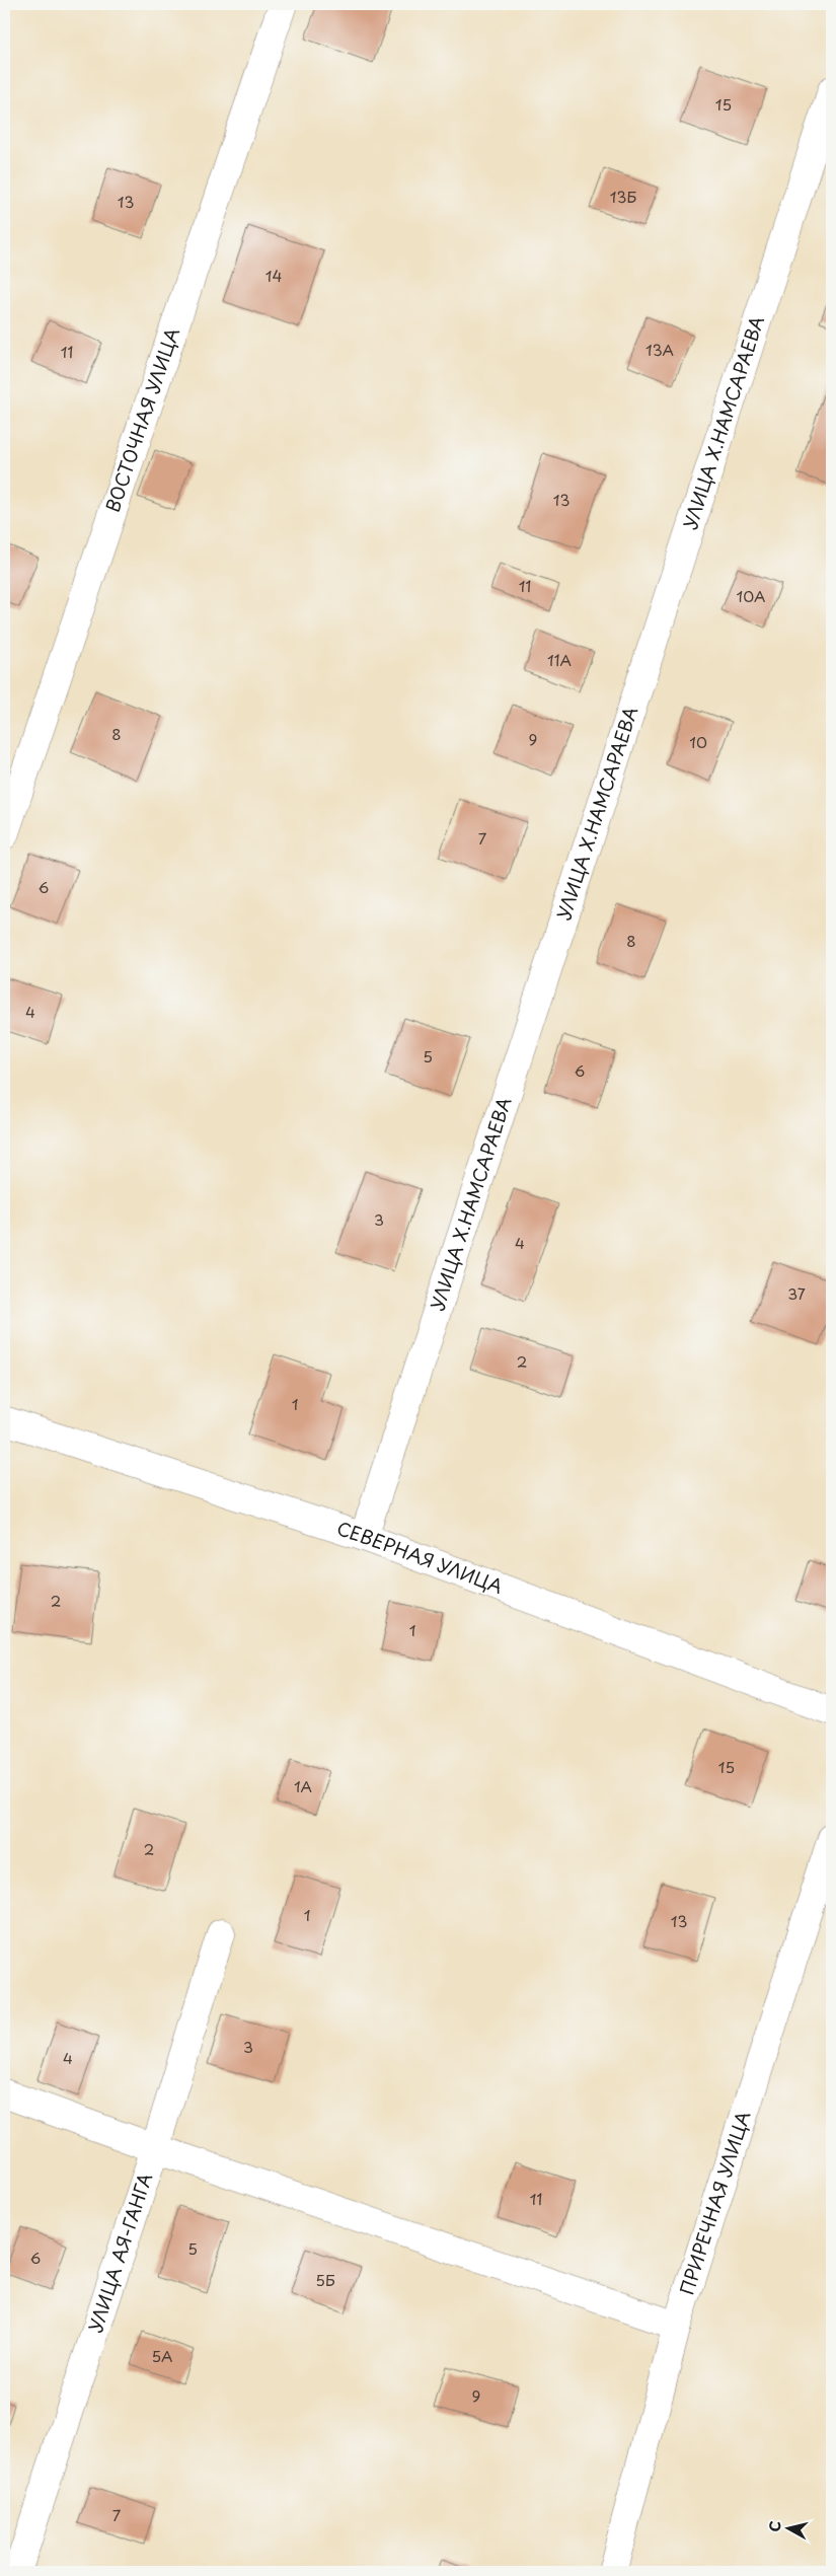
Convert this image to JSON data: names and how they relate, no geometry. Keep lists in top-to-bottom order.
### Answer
{
  "streets": {
    "street": [
      "ВОСТОЧНАЯ УЛИЦА",
      "УЛИЦА Х.НАМСАРАЕВА",
      "СЕВЕРНАЯ УЛИЦА",
      "ПРИРЕЧНАЯ УЛИЦА",
      "УЛИЦА АЯ-ГАНГА"
    ]
  },
  "crossings": [
    ["УЛИЦА Х.НАМСАРАЕВА", "СЕВЕРНАЯ УЛИЦА"]
  ],
  "house_numbers": [
    "15",
    "13Б",
    "13",
    "14",
    "13А",
    "11",
    "13",
    "11",
    "10А",
    "11А",
    "8",
    "9",
    "10",
    "7",
    "6",
    "8",
    "4",
    "5",
    "6",
    "3",
    "4",
    "37",
    "2",
    "1",
    "2",
    "1",
    "15",
    "1А",
    "2",
    "1",
    "13",
    "3",
    "4",
    "11",
    "5",
    "6",
    "5Б",
    "5А",
    "9",
    "7"
  ],
  "north": "left"
}
